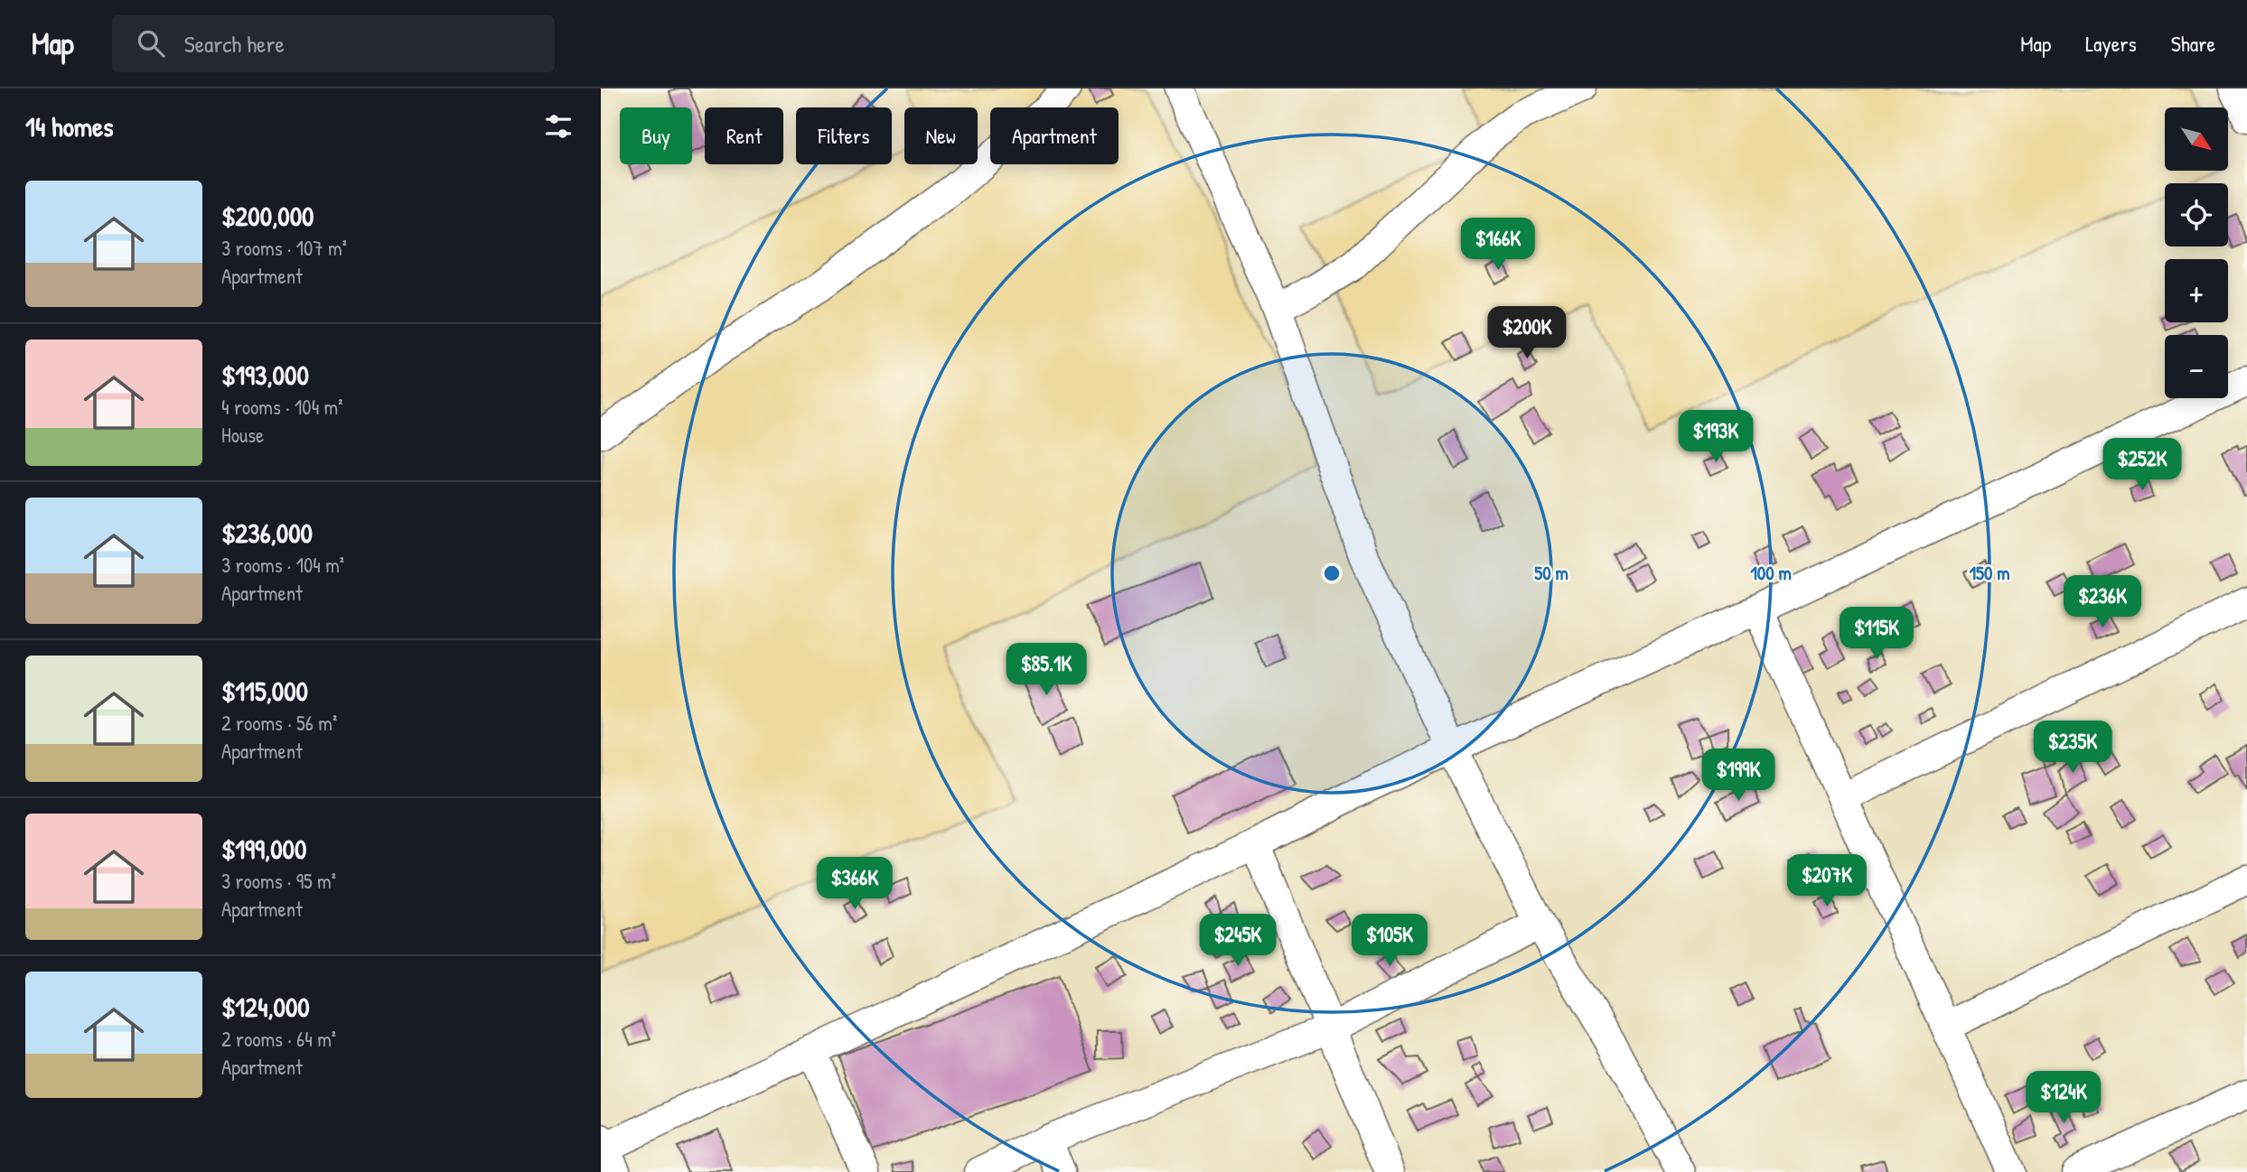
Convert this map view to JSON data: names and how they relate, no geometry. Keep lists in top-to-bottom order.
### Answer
{
  "north": "bottom right",
  "page": {
    "header": "Map",
    "search": "Search here",
    "nav": ["Map", "Layers", "Share"],
    "heading": "14 homes",
    "map_buttons": ["+", "−"],
    "chip": [
      "Buy",
      "Rent",
      "Filters",
      "New",
      "Apartment"
    ],
    "list": [
      {
        "name": "$200,000",
        "note": "3 rooms · 107 m² · Apartment"
      },
      {
        "name": "$193,000",
        "note": "4 rooms · 104 m² · House"
      },
      {
        "name": "$236,000",
        "note": "3 rooms · 104 m² · Apartment"
      },
      {
        "name": "$115,000",
        "note": "2 rooms · 56 m² · Apartment"
      },
      {
        "name": "$199,000",
        "note": "3 rooms · 95 m² · Apartment"
      },
      {
        "name": "$124,000",
        "note": "2 rooms · 64 m² · Apartment"
      }
    ],
    "price": [
      "$166K",
      "$200K",
      "$193K",
      "$252K",
      "$236K",
      "$115K",
      "$85.1K",
      "$235K",
      "$199K",
      "$207K",
      "$366K",
      "$245K",
      "$105K",
      "$124K"
    ]
  },
  "rings": ["50 m", "100 m", "150 m"]
}
